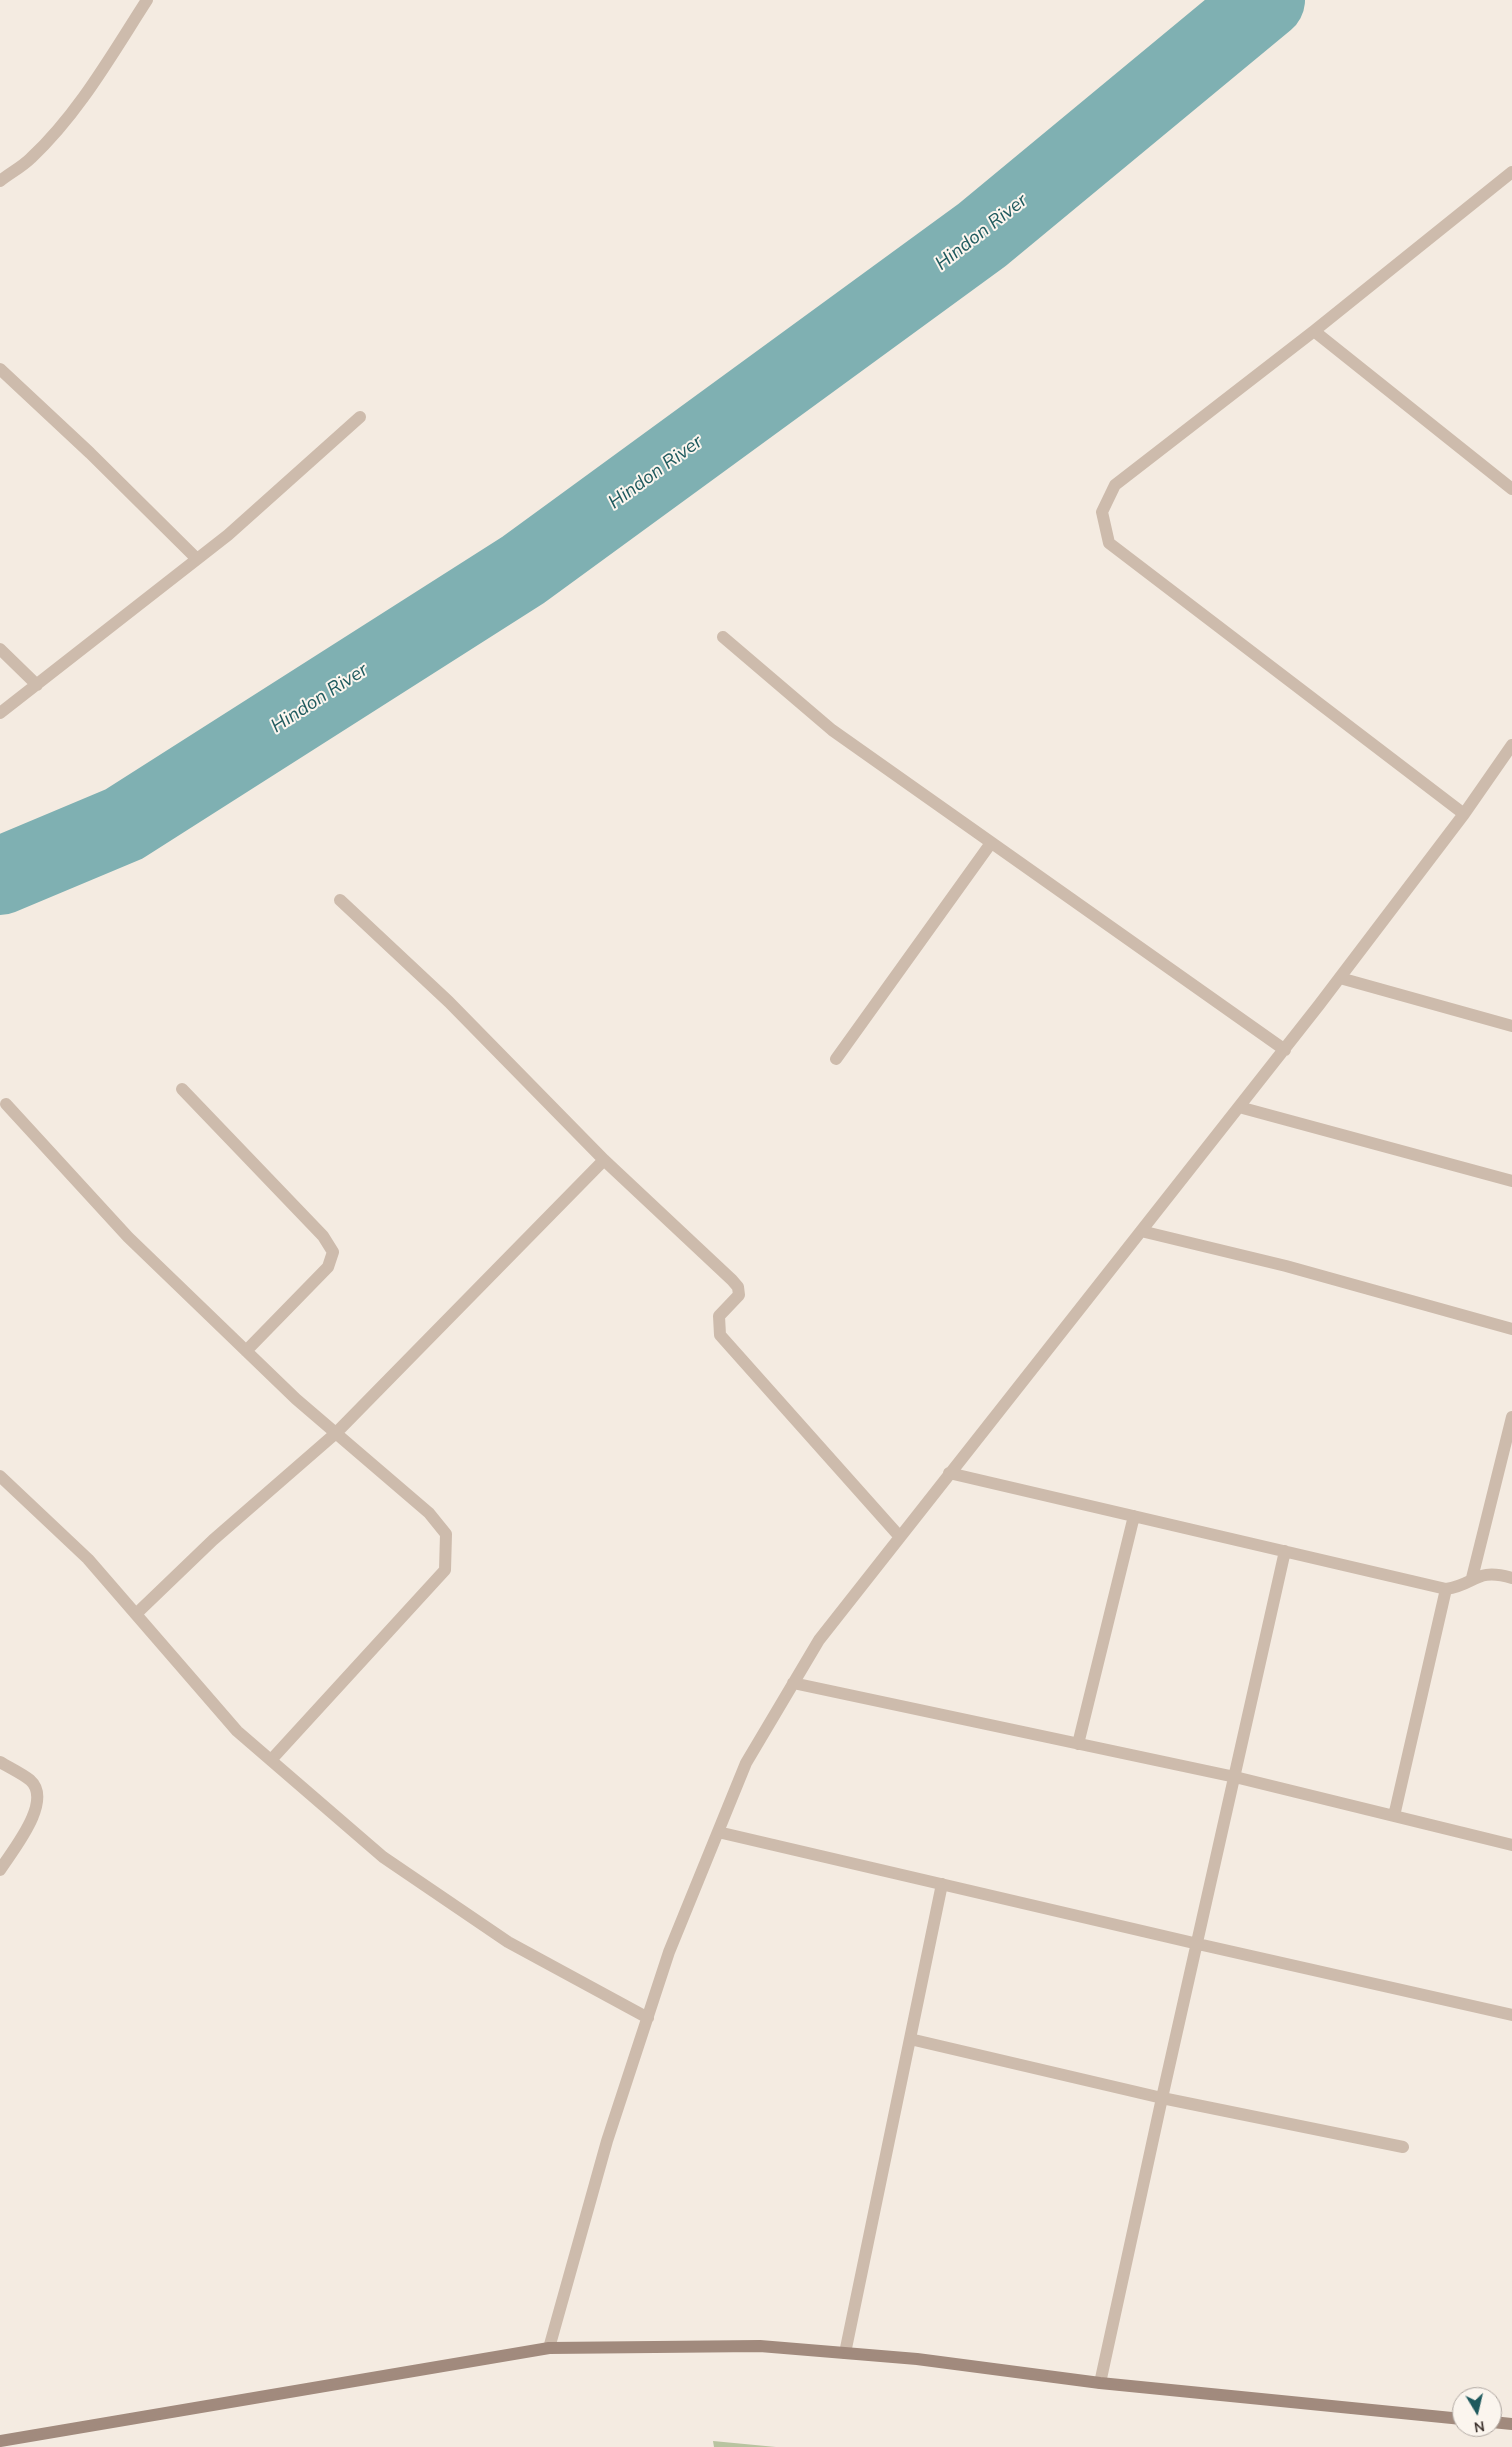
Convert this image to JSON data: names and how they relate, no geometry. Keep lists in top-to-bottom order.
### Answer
{
  "water": ["Hindon River"],
  "north": "bottom"
}
